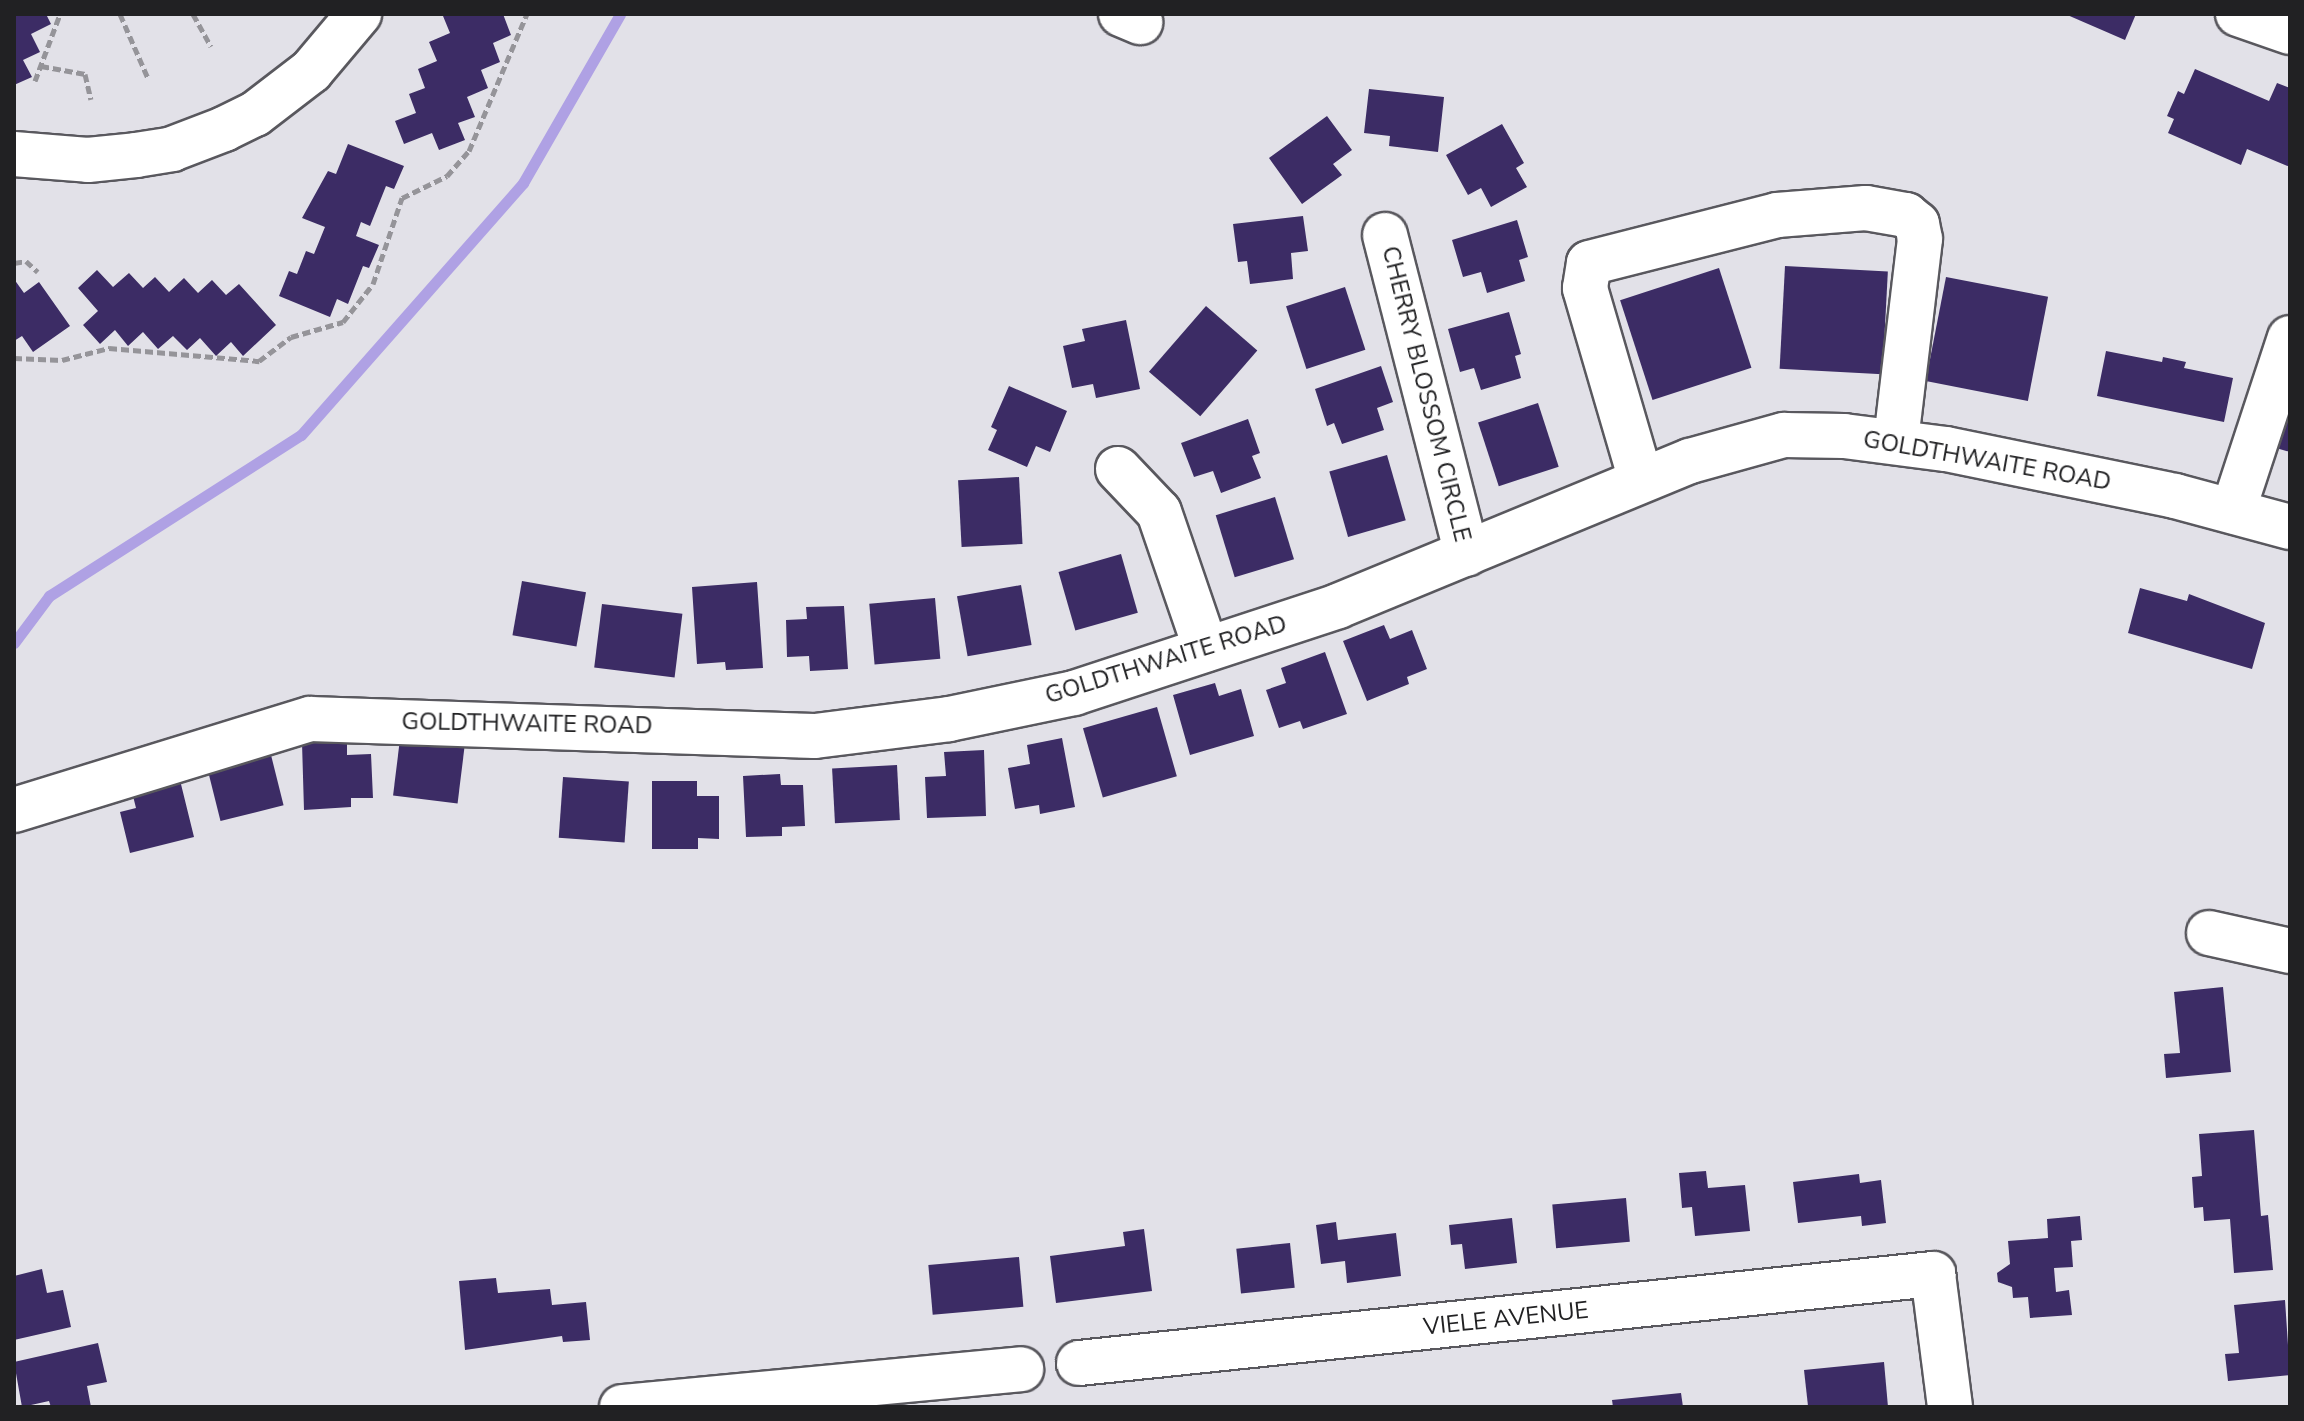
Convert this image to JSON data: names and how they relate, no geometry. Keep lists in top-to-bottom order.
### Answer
{
  "streets": {
    "street": ["CHERRY BLOSSOM CIRCLE", "GOLDTHWAITE ROAD", "VIELE AVENUE"]
  },
  "crossings": [
    ["CHERRY BLOSSOM CIRCLE", "GOLDTHWAITE ROAD"]
  ]
}
